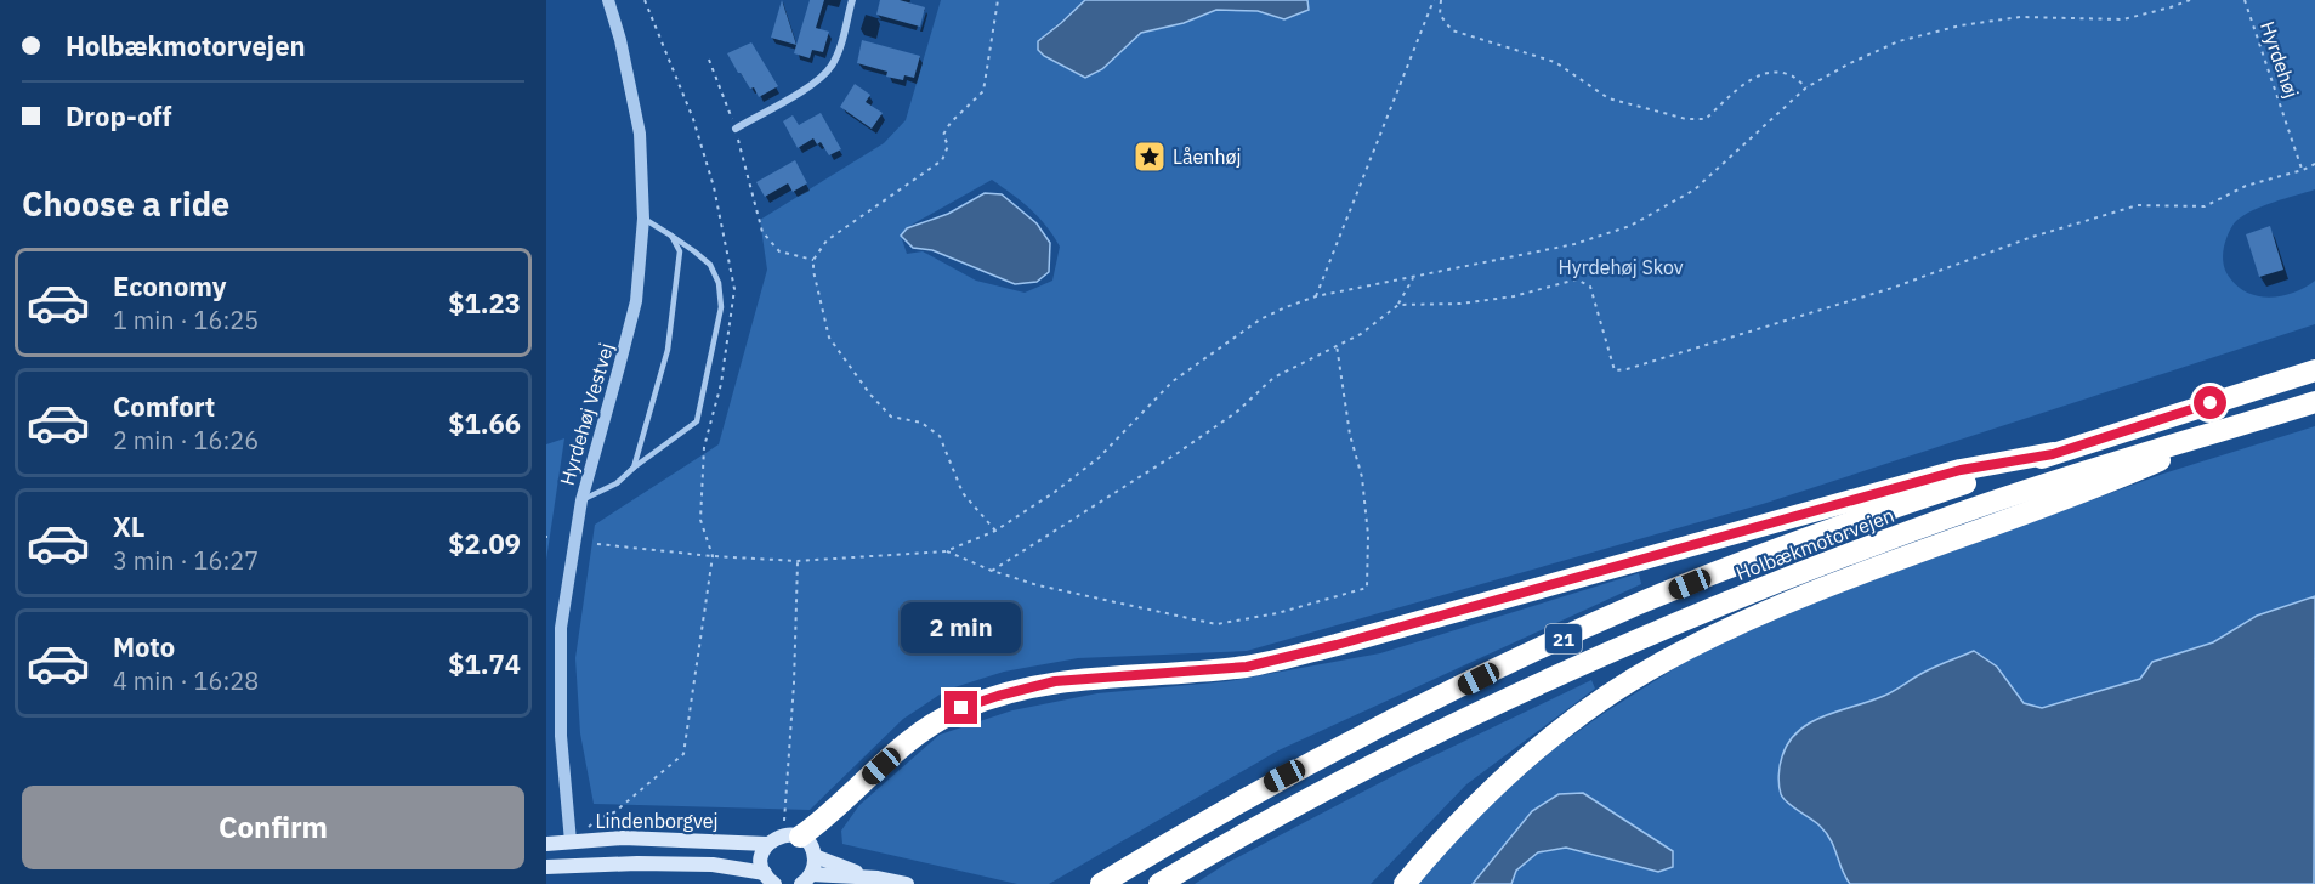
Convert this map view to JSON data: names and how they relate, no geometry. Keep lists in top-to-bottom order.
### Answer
{
  "streets": {
    "highway": ["Holbækmotorvejen", "21"],
    "main road": ["Lindenborgvej"],
    "street": ["Hyrdehøj Vestvej"],
    "path": ["Hyrdehøj"]
  },
  "crossings": [
    ["Hyrdehøj Vestvej", "Lindenborgvej"]
  ],
  "parks": ["Hyrdehøj Skov"],
  "places": {
    "place": ["Låenhøj"]
  },
  "page": {
    "banner": ["Holbækmotorvejen", "Drop-off"],
    "heading": "Choose a ride",
    "list": [
      {
        "name": "Economy",
        "note": "1 min · 16:25",
        "value": "$1.23"
      },
      {
        "name": "Comfort",
        "note": "2 min · 16:26",
        "value": "$1.66"
      },
      {
        "name": "XL",
        "note": "3 min · 16:27",
        "value": "$2.09"
      },
      {
        "name": "Moto",
        "note": "4 min · 16:28",
        "value": "$1.74"
      }
    ],
    "bubble": "2 min",
    "buttons": "Confirm"
  }
}
